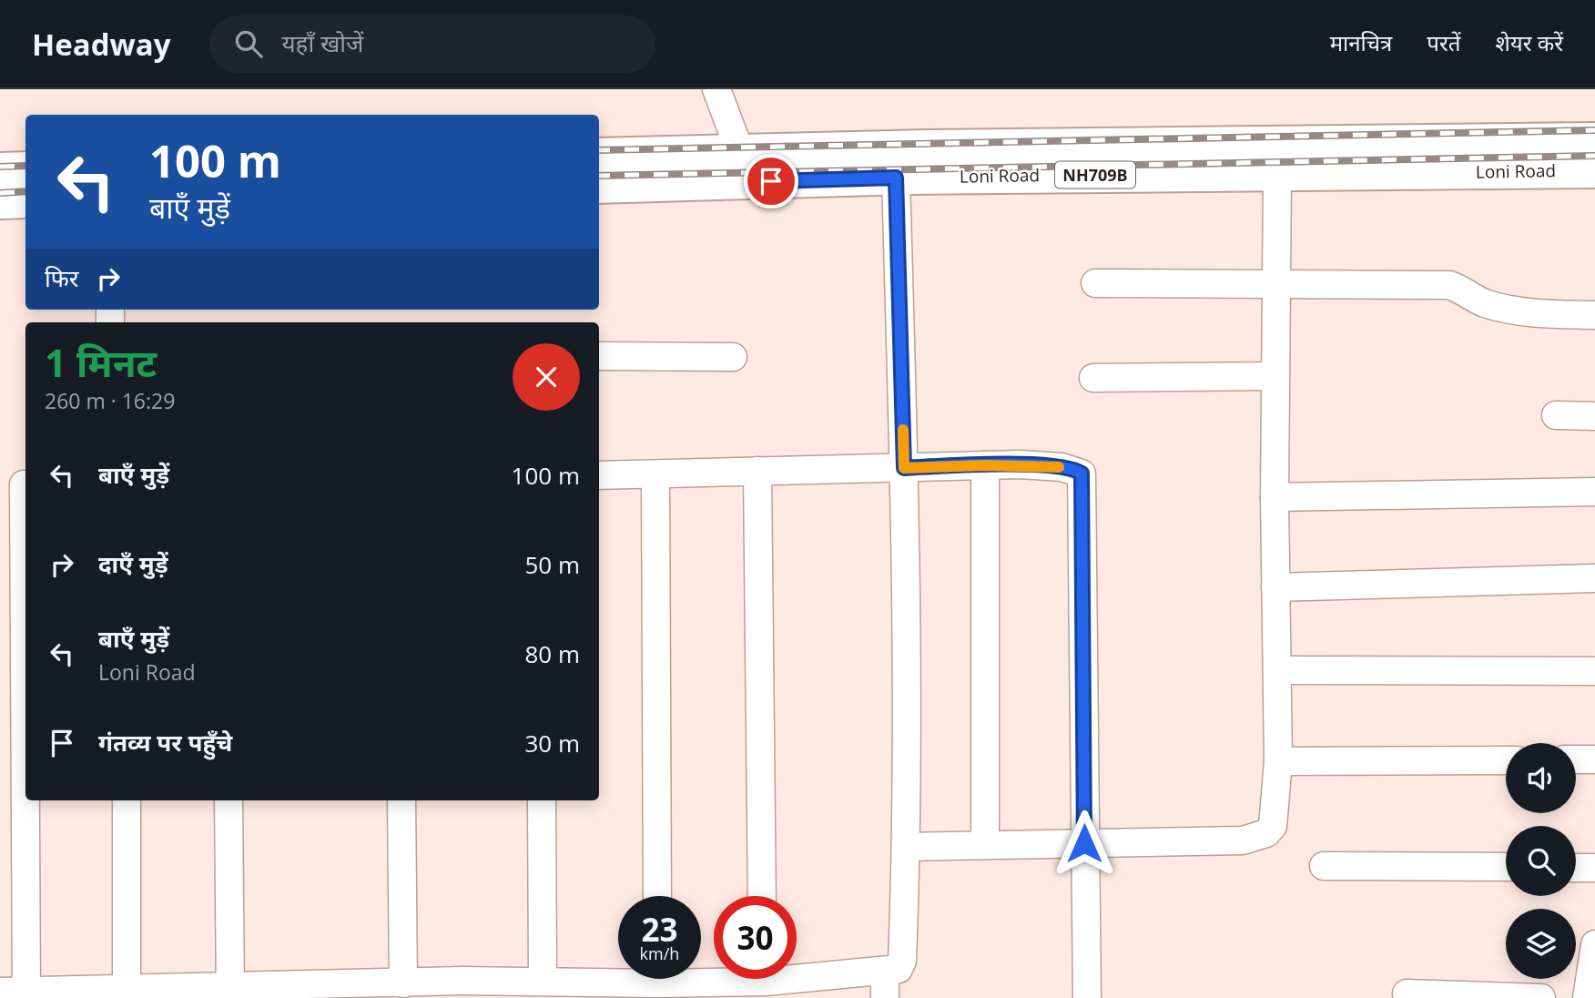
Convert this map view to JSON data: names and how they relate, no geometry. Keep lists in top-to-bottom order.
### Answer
{
  "streets": {
    "highway": ["Loni Road", "NH709B"]
  },
  "page": {
    "header": "Headway",
    "search": "यहाँ खोजें",
    "nav": ["मानचित्र", "परतें", "शेयर करें"],
    "turn": ["100 m", "बाएँ मुड़ें"],
    "then": "फिर",
    "heading": ["1 मिनट", "260 m · 16:29"],
    "list": [
      {
        "name": "बाएँ मुड़ें",
        "value": "100 m"
      },
      {
        "name": "दाएँ मुड़ें",
        "value": "50 m"
      },
      {
        "name": "बाएँ मुड़ें",
        "note": "Loni Road",
        "value": "80 m"
      },
      {
        "name": "गंतव्य पर पहुँचे",
        "value": "30 m"
      }
    ],
    "speed": "23 km/h",
    "limit": "30"
  }
}
